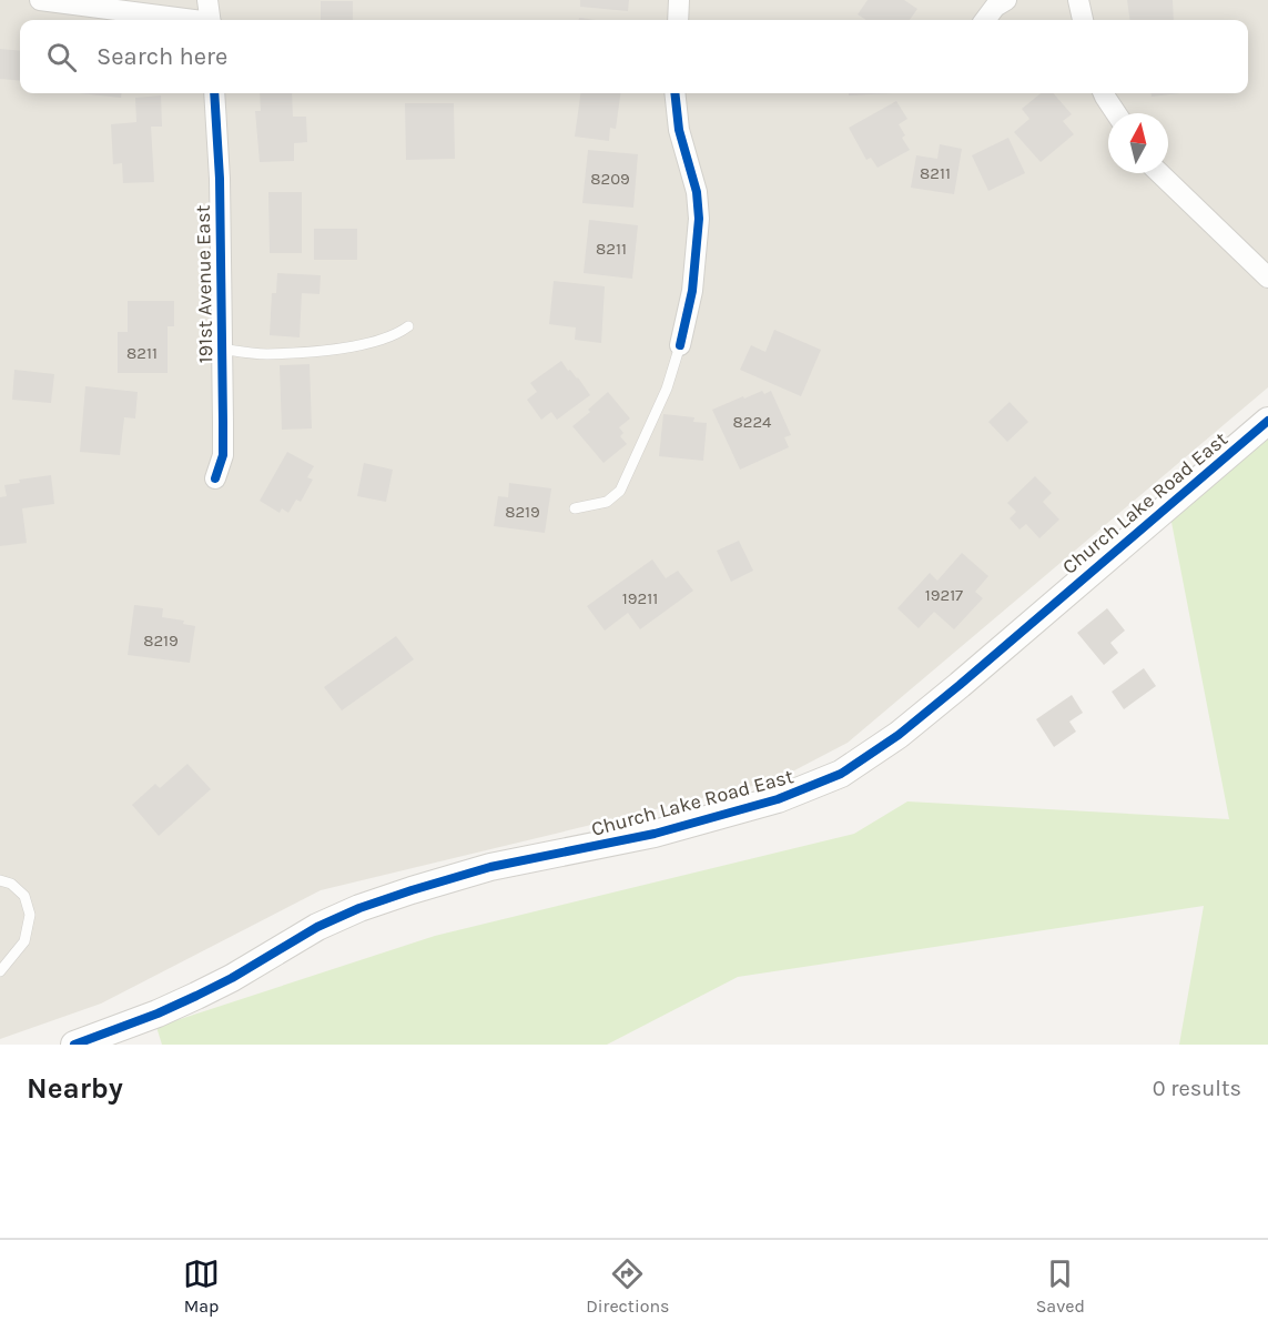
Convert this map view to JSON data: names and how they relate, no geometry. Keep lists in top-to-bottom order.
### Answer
{
  "streets": {
    "street": ["191st Avenue East", "Church Lake Road East"]
  },
  "house_numbers": [
    "8211",
    "8209",
    "8211",
    "8211",
    "8224",
    "8219",
    "19217",
    "19211",
    "8219"
  ],
  "north": "top",
  "page": {
    "search": "Search here",
    "heading": ["Nearby", "0 results"],
    "nav": ["Map", "Directions", "Saved"]
  }
}
